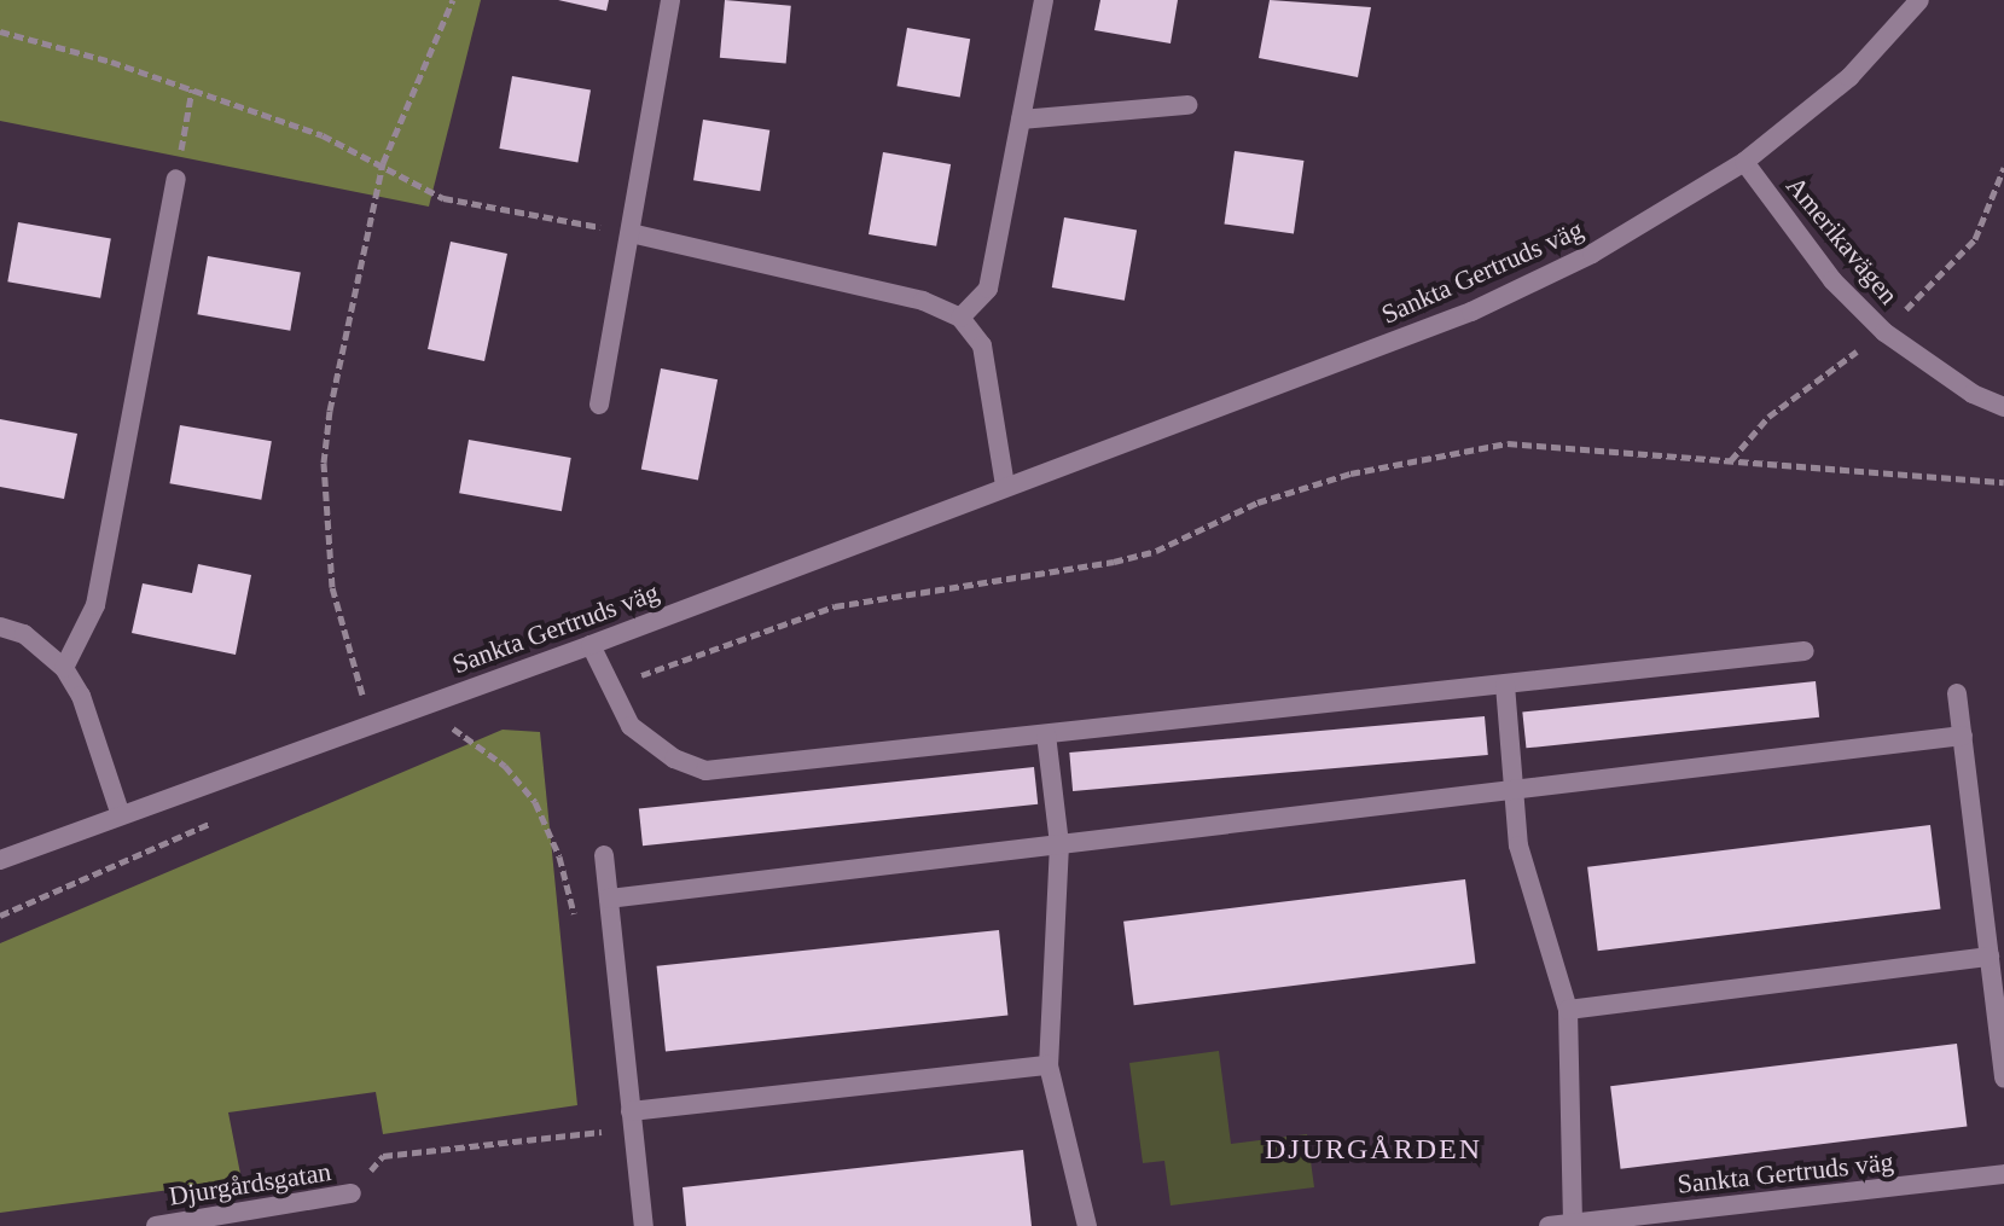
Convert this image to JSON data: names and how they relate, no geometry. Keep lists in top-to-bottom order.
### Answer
{
  "streets": {
    "street": ["Amerikavägen", "Sankta Gertruds väg", "Djurgårdsgatan"]
  },
  "crossings": [
    ["Amerikavägen", "Sankta Gertruds väg"]
  ],
  "districts": ["DJURGÅRDEN"]
}
